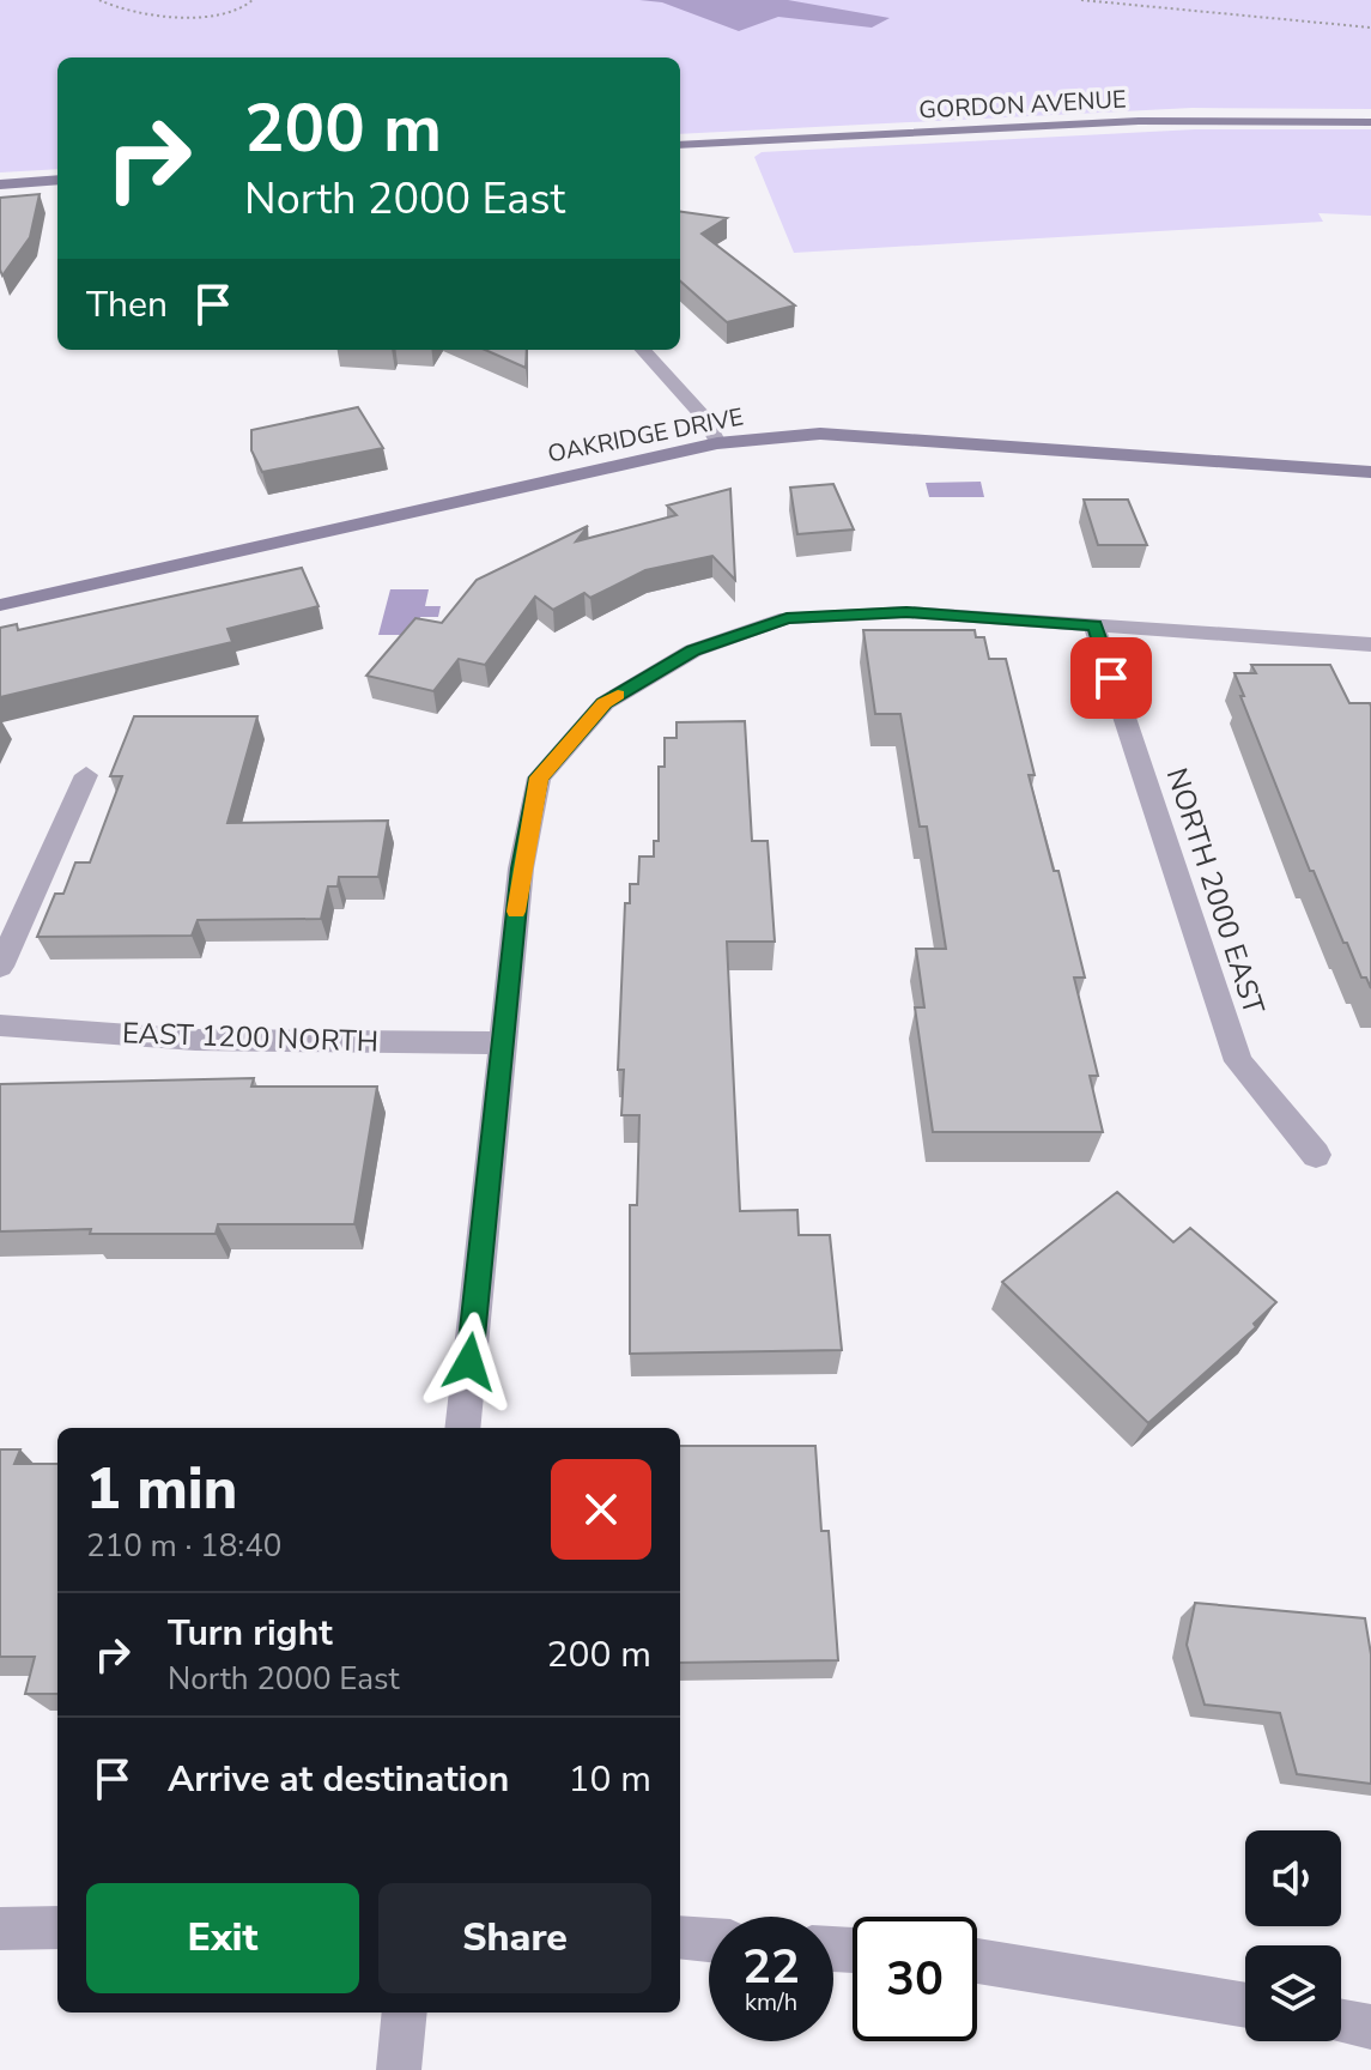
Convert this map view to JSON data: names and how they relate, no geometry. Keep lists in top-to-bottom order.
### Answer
{
  "streets": {
    "street": [
      "GORDON AVENUE",
      "OAKRIDGE DRIVE",
      "NORTH 2000 EAST",
      "EAST 1200 NORTH"
    ]
  },
  "page": {
    "turn": ["200 m", "North 2000 East"],
    "then": "Then",
    "heading": ["1 min", "210 m · 18:40"],
    "list": [
      {
        "name": "Turn right",
        "note": "North 2000 East",
        "value": "200 m"
      },
      {
        "name": "Arrive at destination",
        "value": "10 m"
      }
    ],
    "buttons": ["Exit", "Share"],
    "speed": "22 km/h",
    "limit": "30"
  }
}
